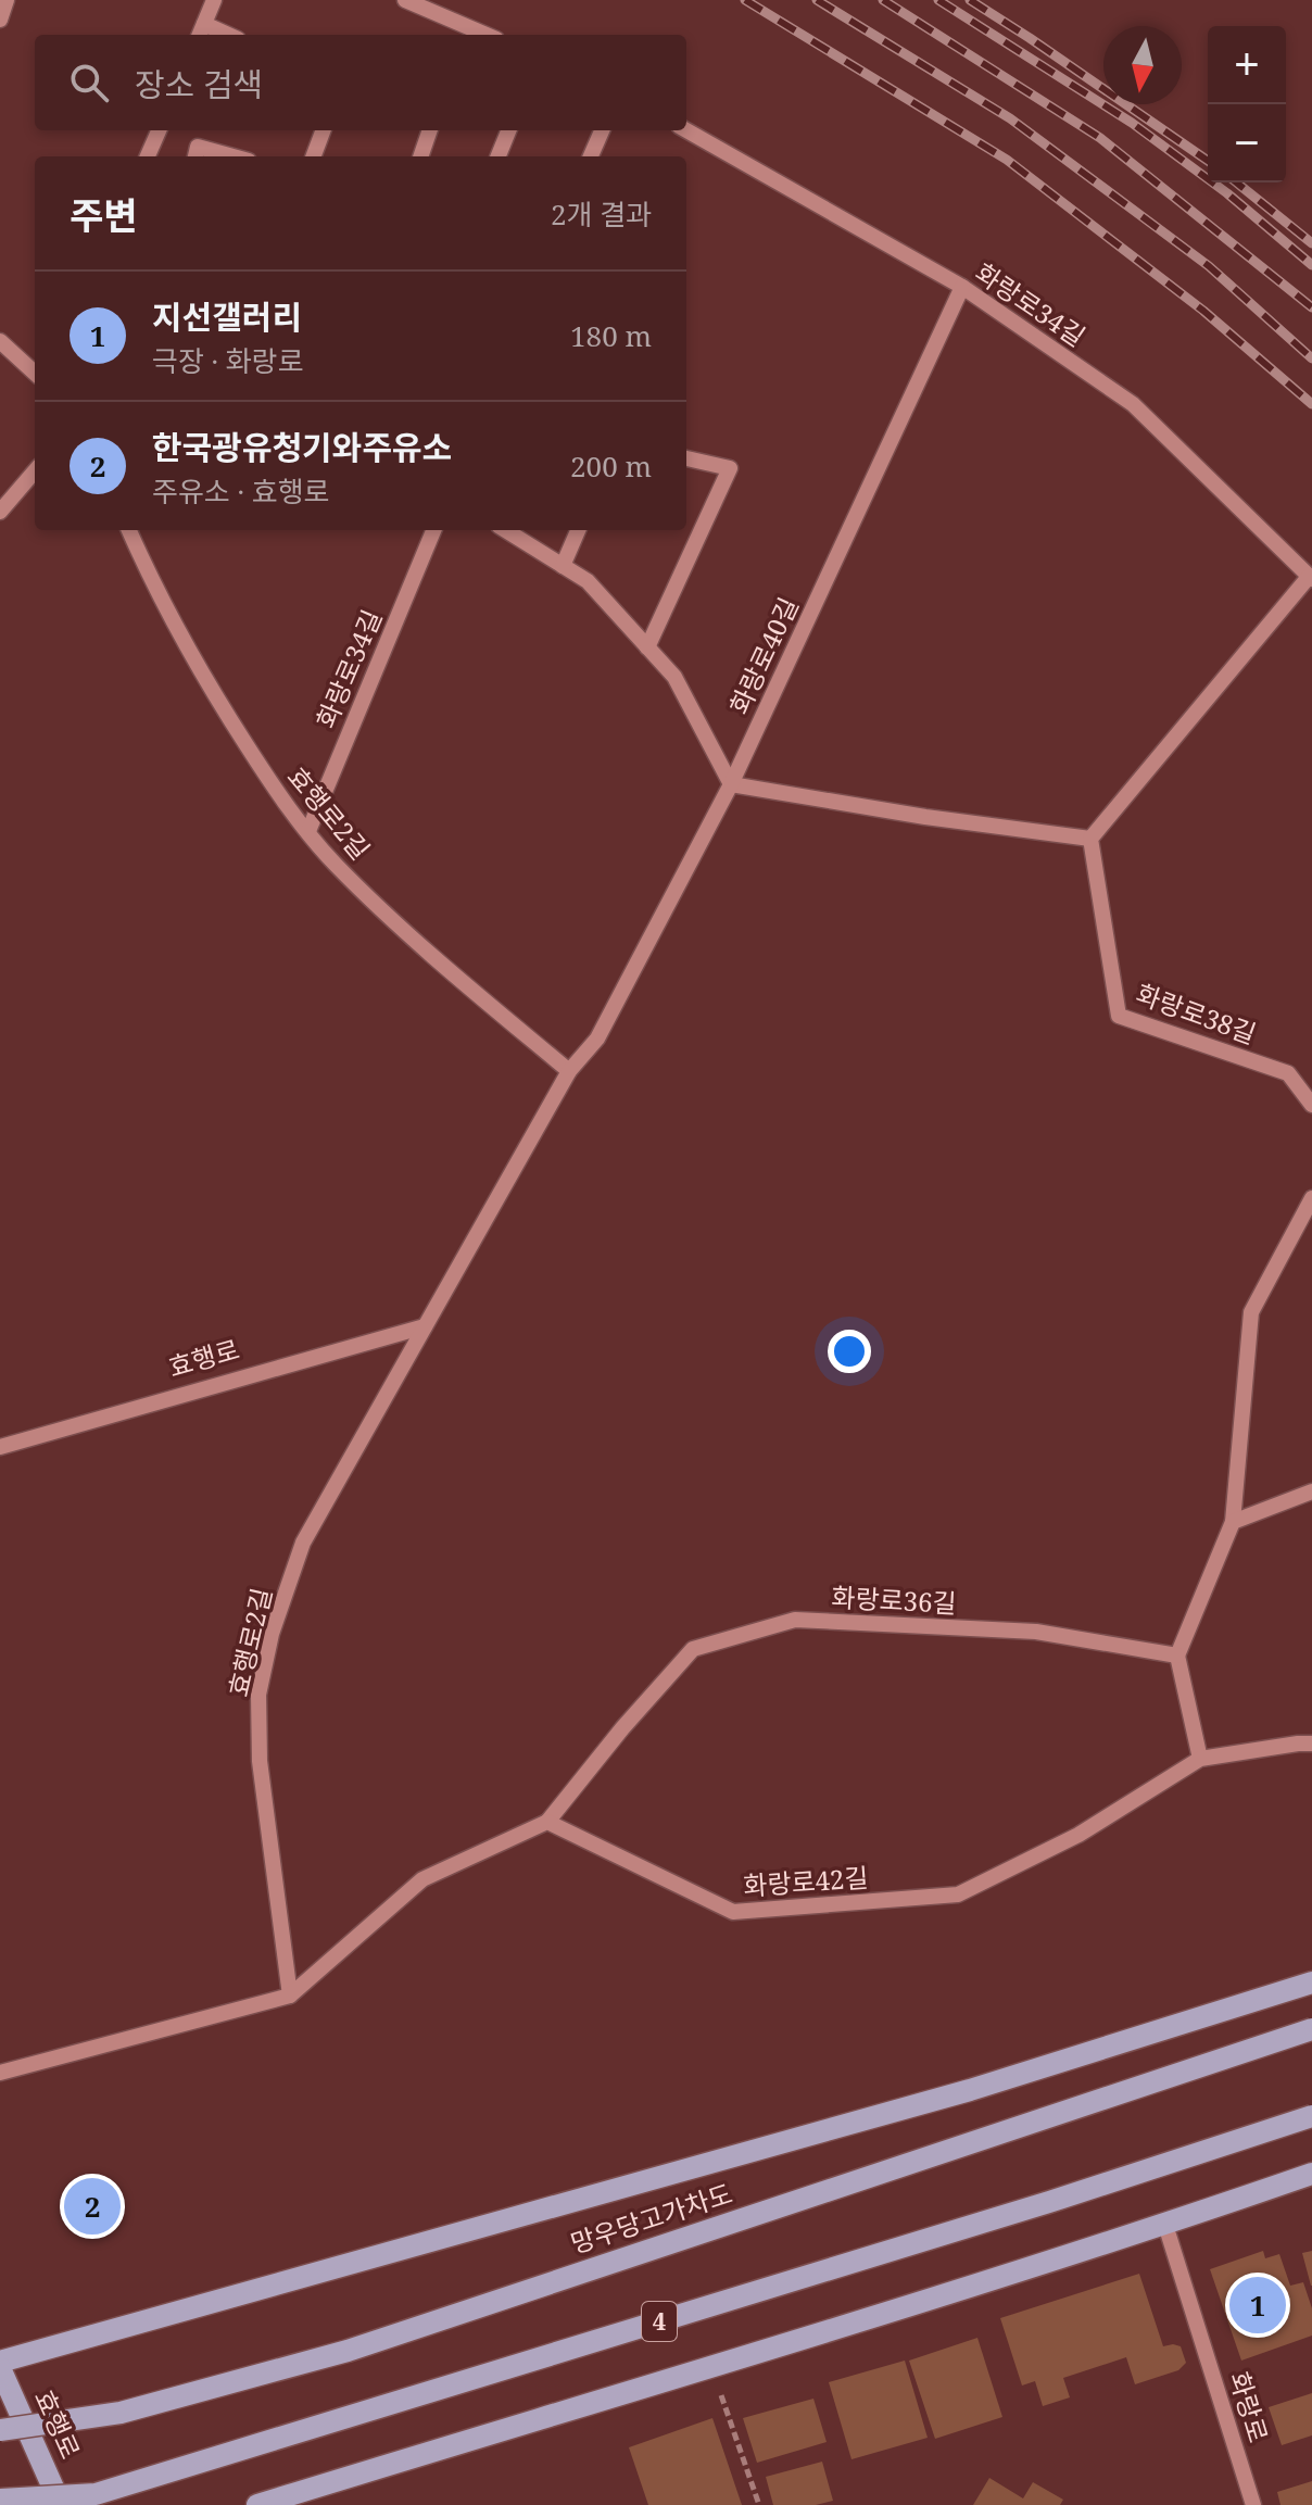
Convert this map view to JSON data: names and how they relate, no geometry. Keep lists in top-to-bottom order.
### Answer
{
  "streets": {
    "main road": ["효행로", "망우당고가차도", "4"],
    "street": [
      "화랑로34길",
      "화랑로40길",
      "효행로2길",
      "화랑로38길",
      "화랑로36길",
      "화랑로42길",
      "화랑로"
    ]
  },
  "crossings": [
    ["화랑로34길", "화랑로40길"],
    ["화랑로34길", "효행로2길"],
    ["화랑로40길", "효행로2길"],
    ["효행로2길", "효행로"],
    ["화랑로36길", "화랑로42길"]
  ],
  "north": "bottom",
  "page": {
    "map_buttons": ["+", "−"],
    "search": "장소 검색",
    "heading": ["주변", "2개 결과"],
    "list": [
      {
        "mark": "1",
        "name": "지선갤러리",
        "note": "극장 · 화랑로",
        "value": "180 m"
      },
      {
        "mark": "2",
        "name": "한국광유청기와주유소",
        "note": "주유소 · 효행로",
        "value": "200 m"
      }
    ],
    "pins": ["2", "1"]
  }
}
